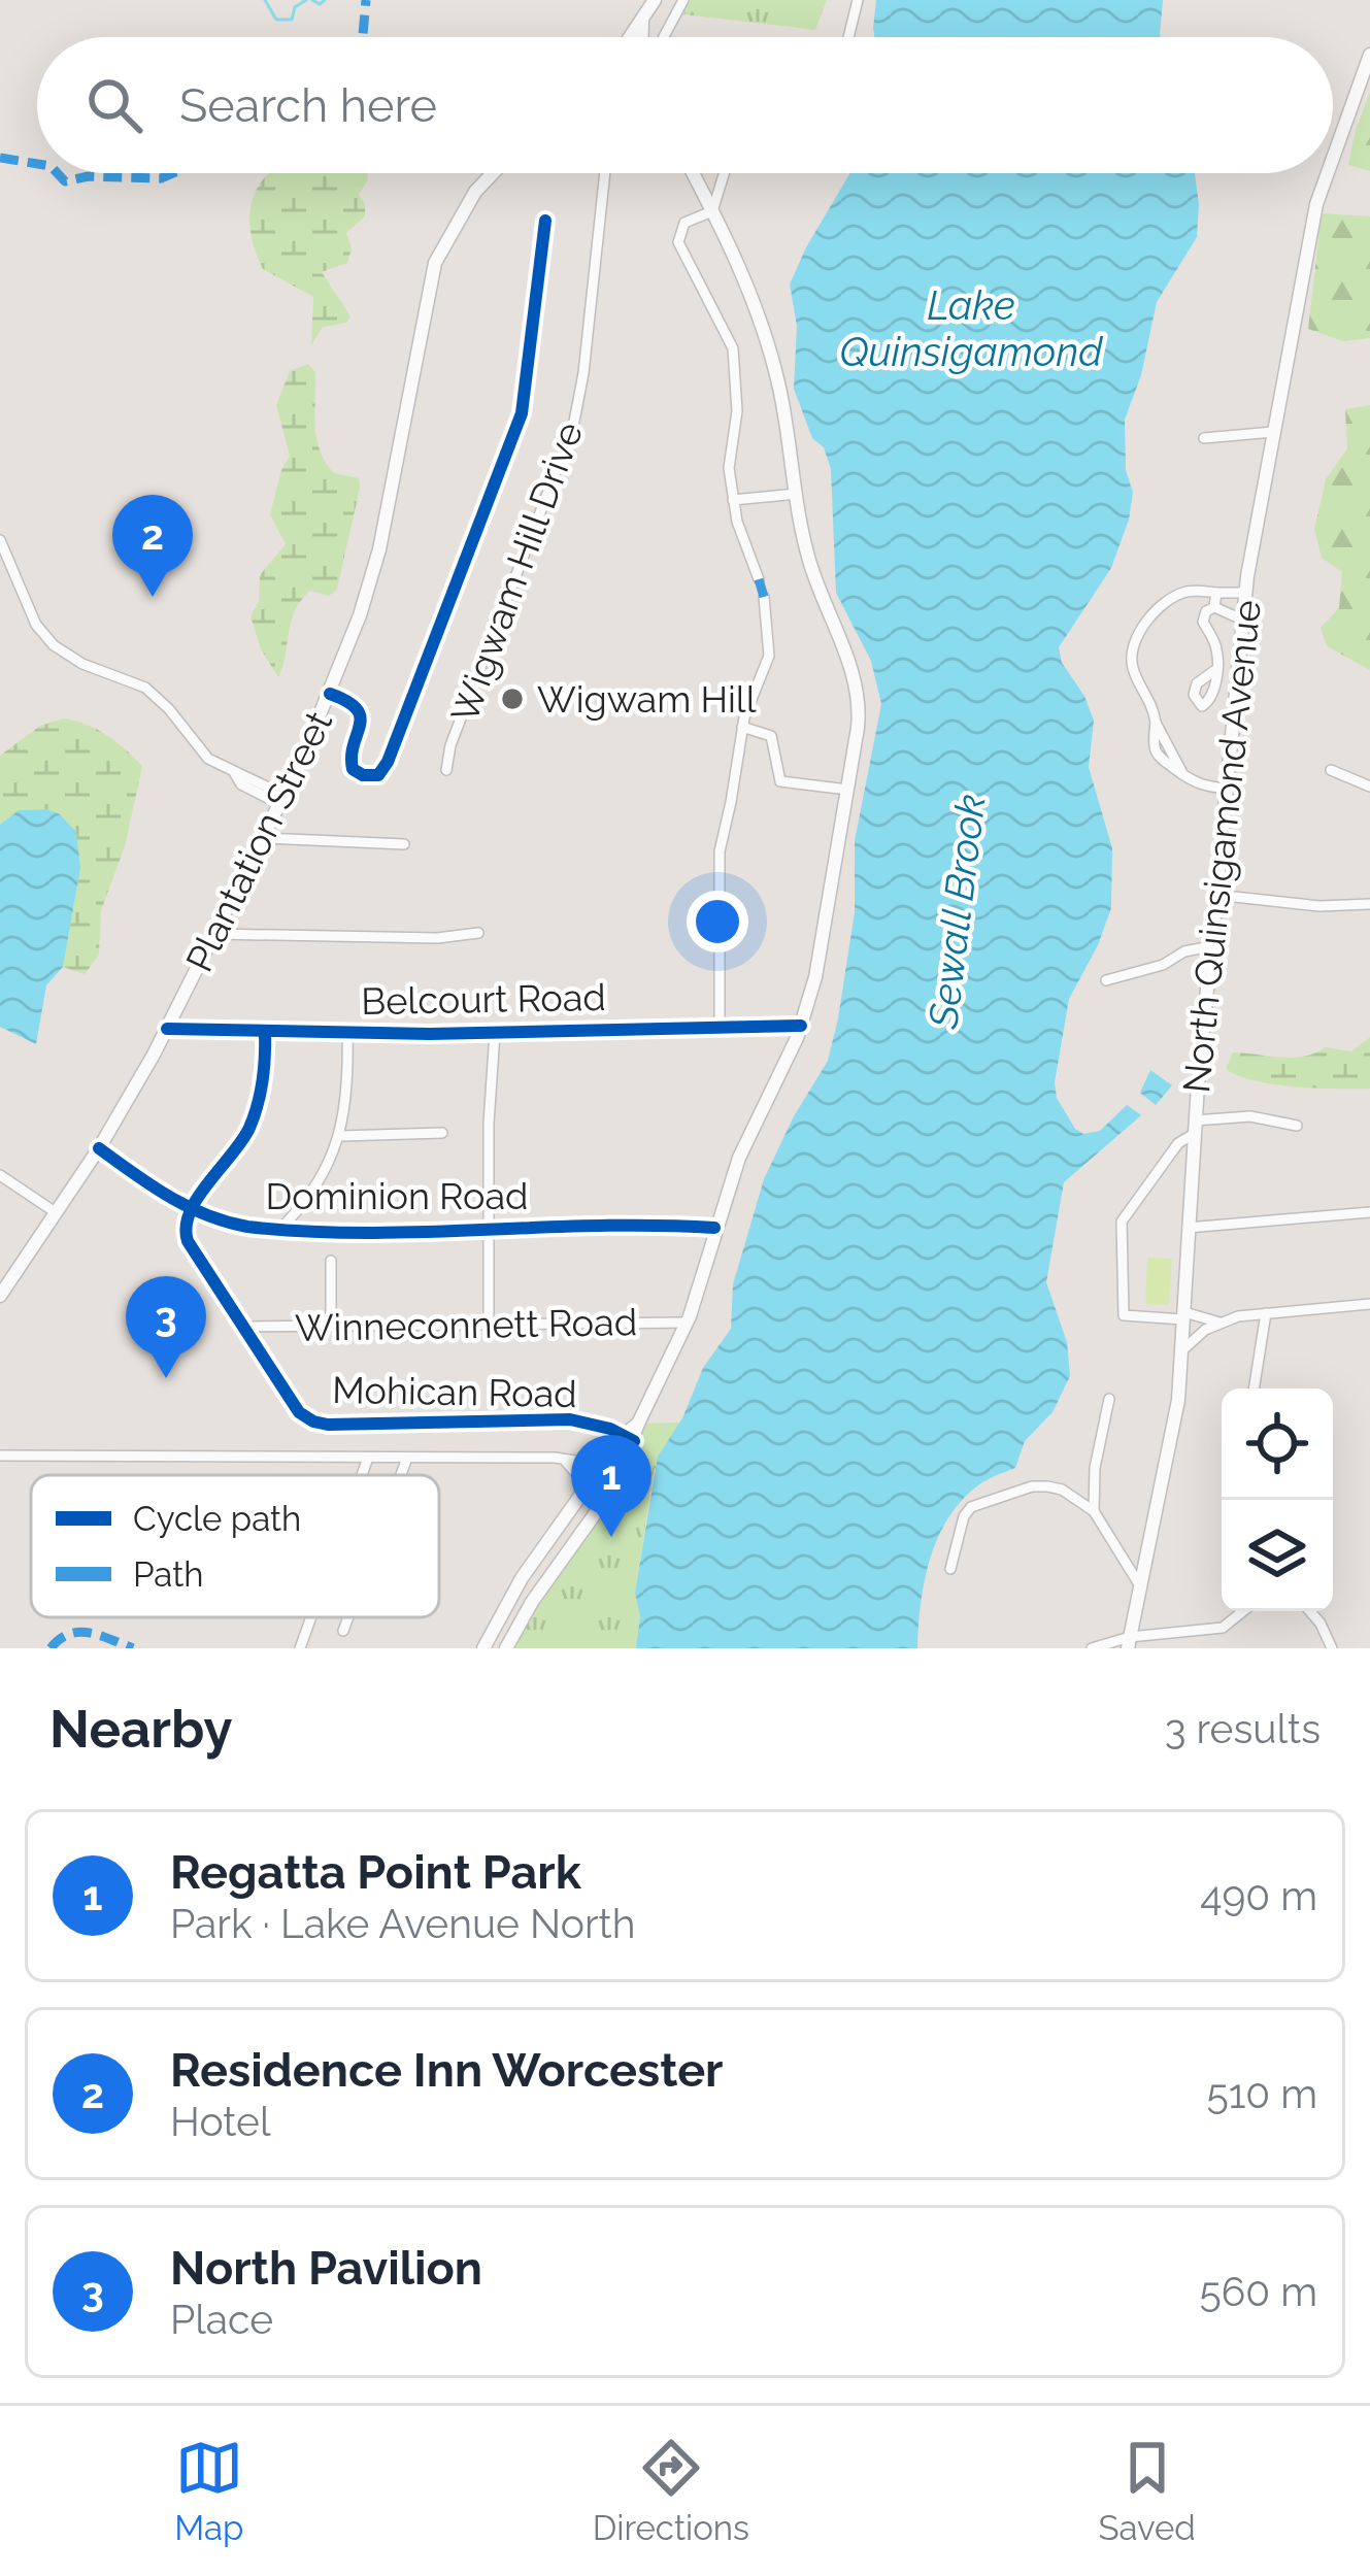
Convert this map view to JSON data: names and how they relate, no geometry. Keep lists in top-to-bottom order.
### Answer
{
  "streets": {
    "main road": ["Plantation Street", "North Quinsigamond Avenue"],
    "street": [
      "Wigwam Hill Drive",
      "Belcourt Road",
      "Dominion Road",
      "Winneconnett Road",
      "Mohican Road"
    ]
  },
  "crossings": [
    ["Wigwam Hill Drive", "Plantation Street"],
    ["Plantation Street", "Belcourt Road"],
    ["Plantation Street", "Dominion Road"],
    ["Winneconnett Road", "Mohican Road"]
  ],
  "water": ["Lake Quinsigamond", "Sewall Brook"],
  "places": ["Wigwam Hill"],
  "legend": ["Cycle path", "Path"],
  "page": {
    "search": "Search here",
    "pins": ["2", "3", "1"],
    "heading": ["Nearby", "3 results"],
    "list": [
      {
        "mark": "1",
        "name": "Regatta Point Park",
        "note": "Park · Lake Avenue North",
        "value": "490 m"
      },
      {
        "mark": "2",
        "name": "Residence Inn Worcester",
        "note": "Hotel",
        "value": "510 m"
      },
      {
        "mark": "3",
        "name": "North Pavilion",
        "note": "Place",
        "value": "560 m"
      }
    ],
    "nav": ["Map", "Directions", "Saved"]
  }
}
